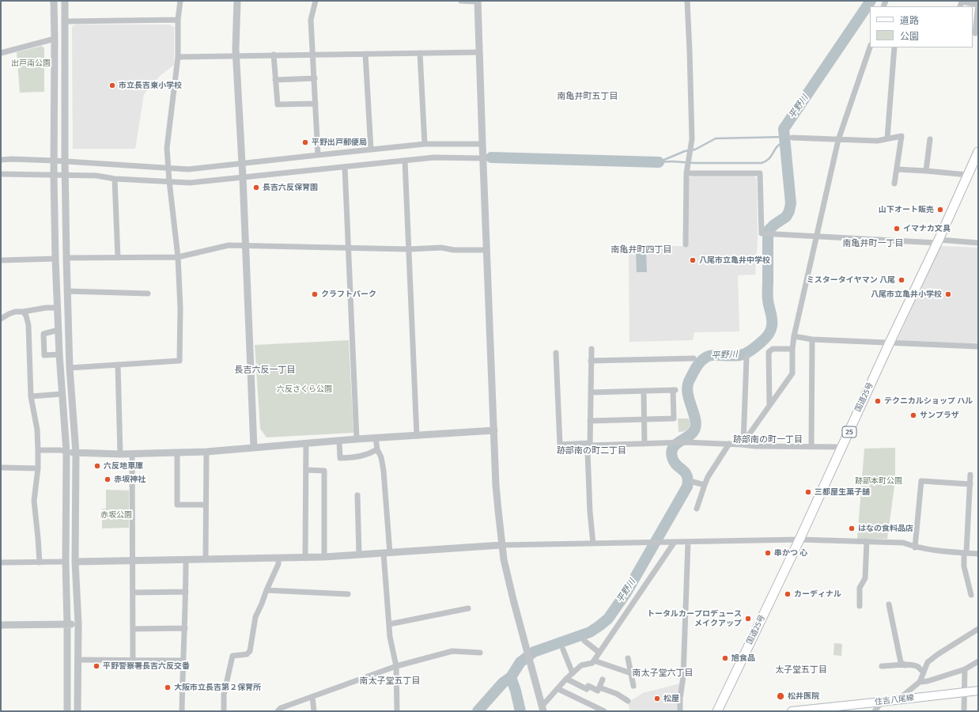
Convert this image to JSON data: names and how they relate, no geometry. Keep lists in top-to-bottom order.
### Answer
{
  "streets": {
    "highway": ["国道25号", "25"],
    "main road": ["住吉八尾線"]
  },
  "districts": [
    "南亀井町五丁目",
    "南亀井町一丁目",
    "南亀井町四丁目",
    "長吉六反一丁目",
    "跡部南の町一丁目",
    "跡部南の町二丁目",
    "太子堂五丁目",
    "南太子堂六丁目",
    "南太子堂五丁目"
  ],
  "water": ["平野川"],
  "parks": [
    "出戸南公園",
    "六反さくら公園",
    "跡部本町公園",
    "赤坂公園"
  ],
  "places": [
    "市立長吉東小学校",
    "平野出戸郵便局",
    "長吉六反保育園",
    "山下オート販売",
    "イマナカ文具",
    "八尾市立亀井中学校",
    "ミスタータイヤマン 八尾",
    "クラフトパーク",
    "八尾市立亀井小学校",
    "テクニカルショップ ハル",
    "サンプラザ",
    "六反地車庫",
    "赤坂神社",
    "三都屋生菓子舗",
    "はなの食料品店",
    "串かつ 心",
    "カーディナル",
    "トータルカープロデュース メイクアップ",
    "旭食品",
    "平野警察署長吉六反交番",
    "大阪市立長吉第２保育所",
    "松井医院",
    "松屋"
  ],
  "legend": ["道路", "公園"]
}
